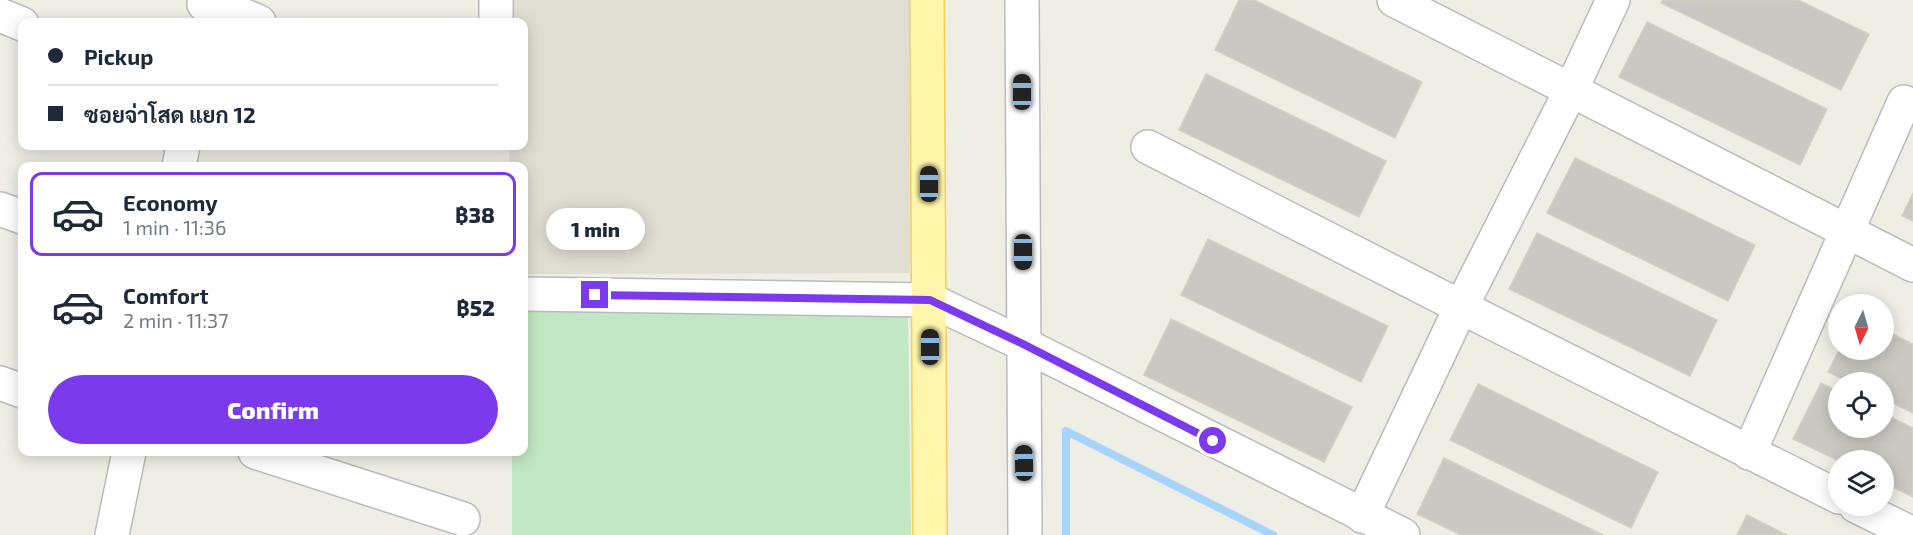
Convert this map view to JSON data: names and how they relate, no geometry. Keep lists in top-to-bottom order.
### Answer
{
  "north": "bottom",
  "page": {
    "banner": ["Pickup", "ซอยจ่าโสด แยก 12"],
    "list": [
      {
        "name": "Economy",
        "note": "1 min · 11:36",
        "value": "฿38"
      },
      {
        "name": "Comfort",
        "note": "2 min · 11:37",
        "value": "฿52"
      }
    ],
    "bubble": "1 min",
    "buttons": "Confirm"
  }
}
